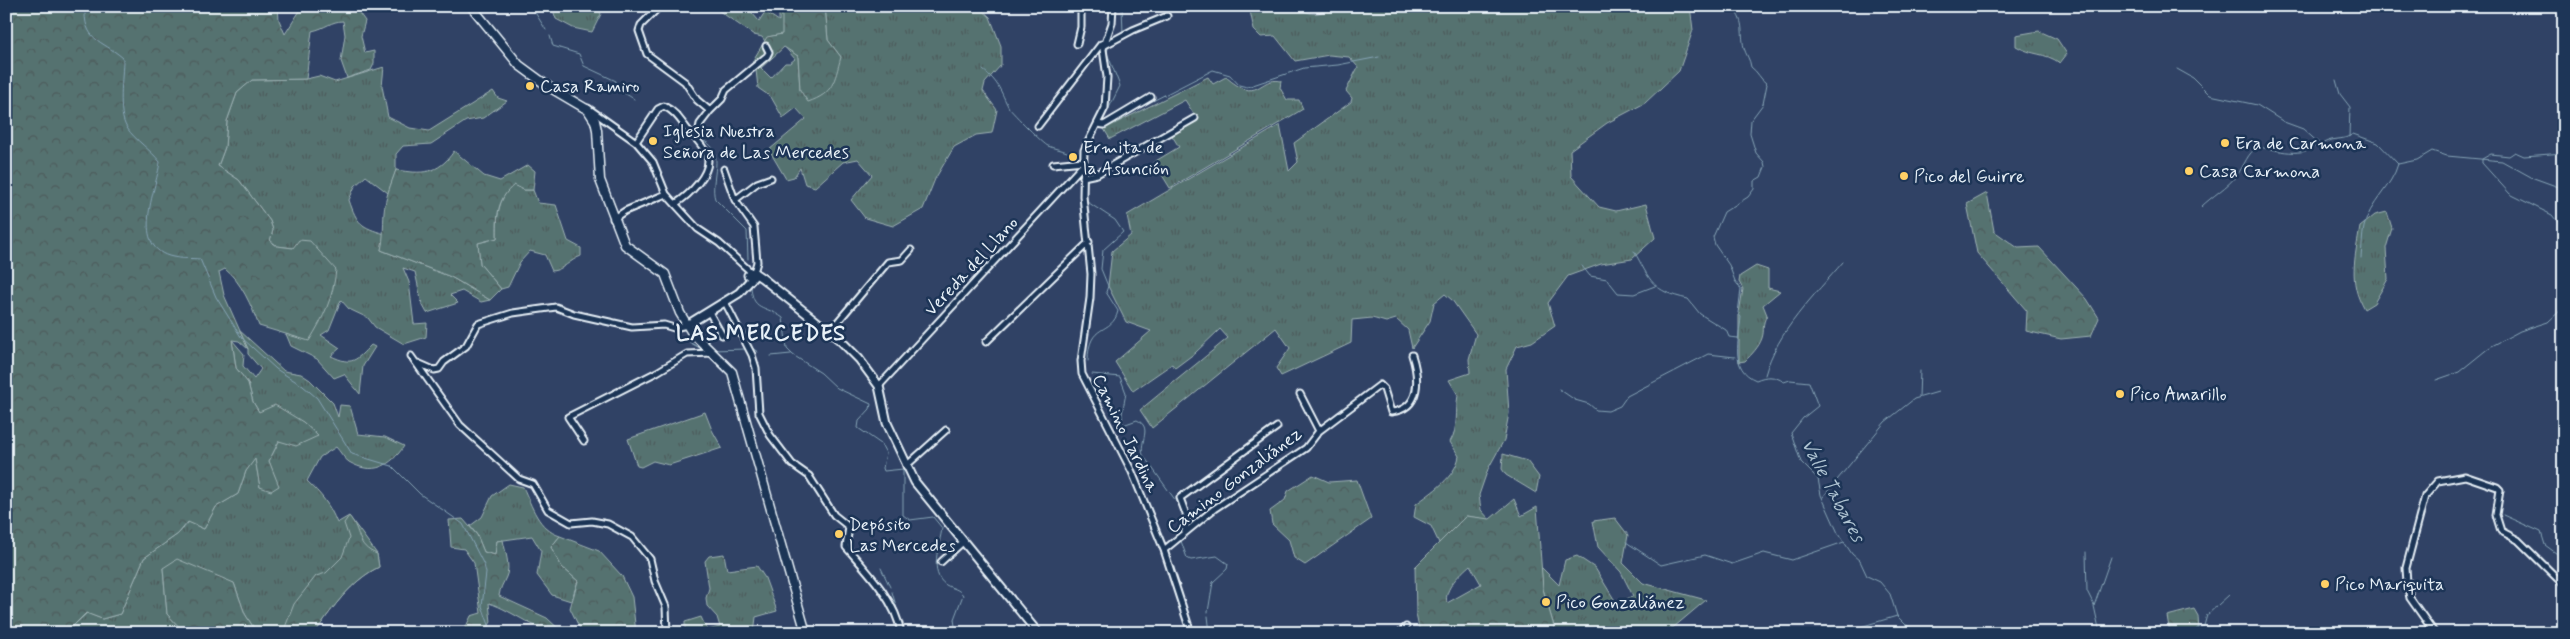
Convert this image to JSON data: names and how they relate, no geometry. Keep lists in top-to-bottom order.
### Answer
{
  "streets": {
    "street": ["Vereda del Llano", "Camino Jardina", "Camino Gonzaliánez"]
  },
  "crossings": [
    ["Vereda del Llano", "Camino Jardina"],
    ["Camino Jardina", "Camino Gonzaliánez"]
  ],
  "districts": ["LAS MERCEDES"],
  "water": ["Valle Tabares"],
  "places": [
    "Casa Ramiro",
    "Iglesia Nuestra Señora de Las Mercedes",
    "Era de Carmona",
    "Ermita de la Asunción",
    "Casa Carmona",
    "Pico del Guirre",
    "Pico Amarillo",
    "Depósito Las Mercedes",
    "Pico Mariquita",
    "Pico Gonzaliánez"
  ]
}
